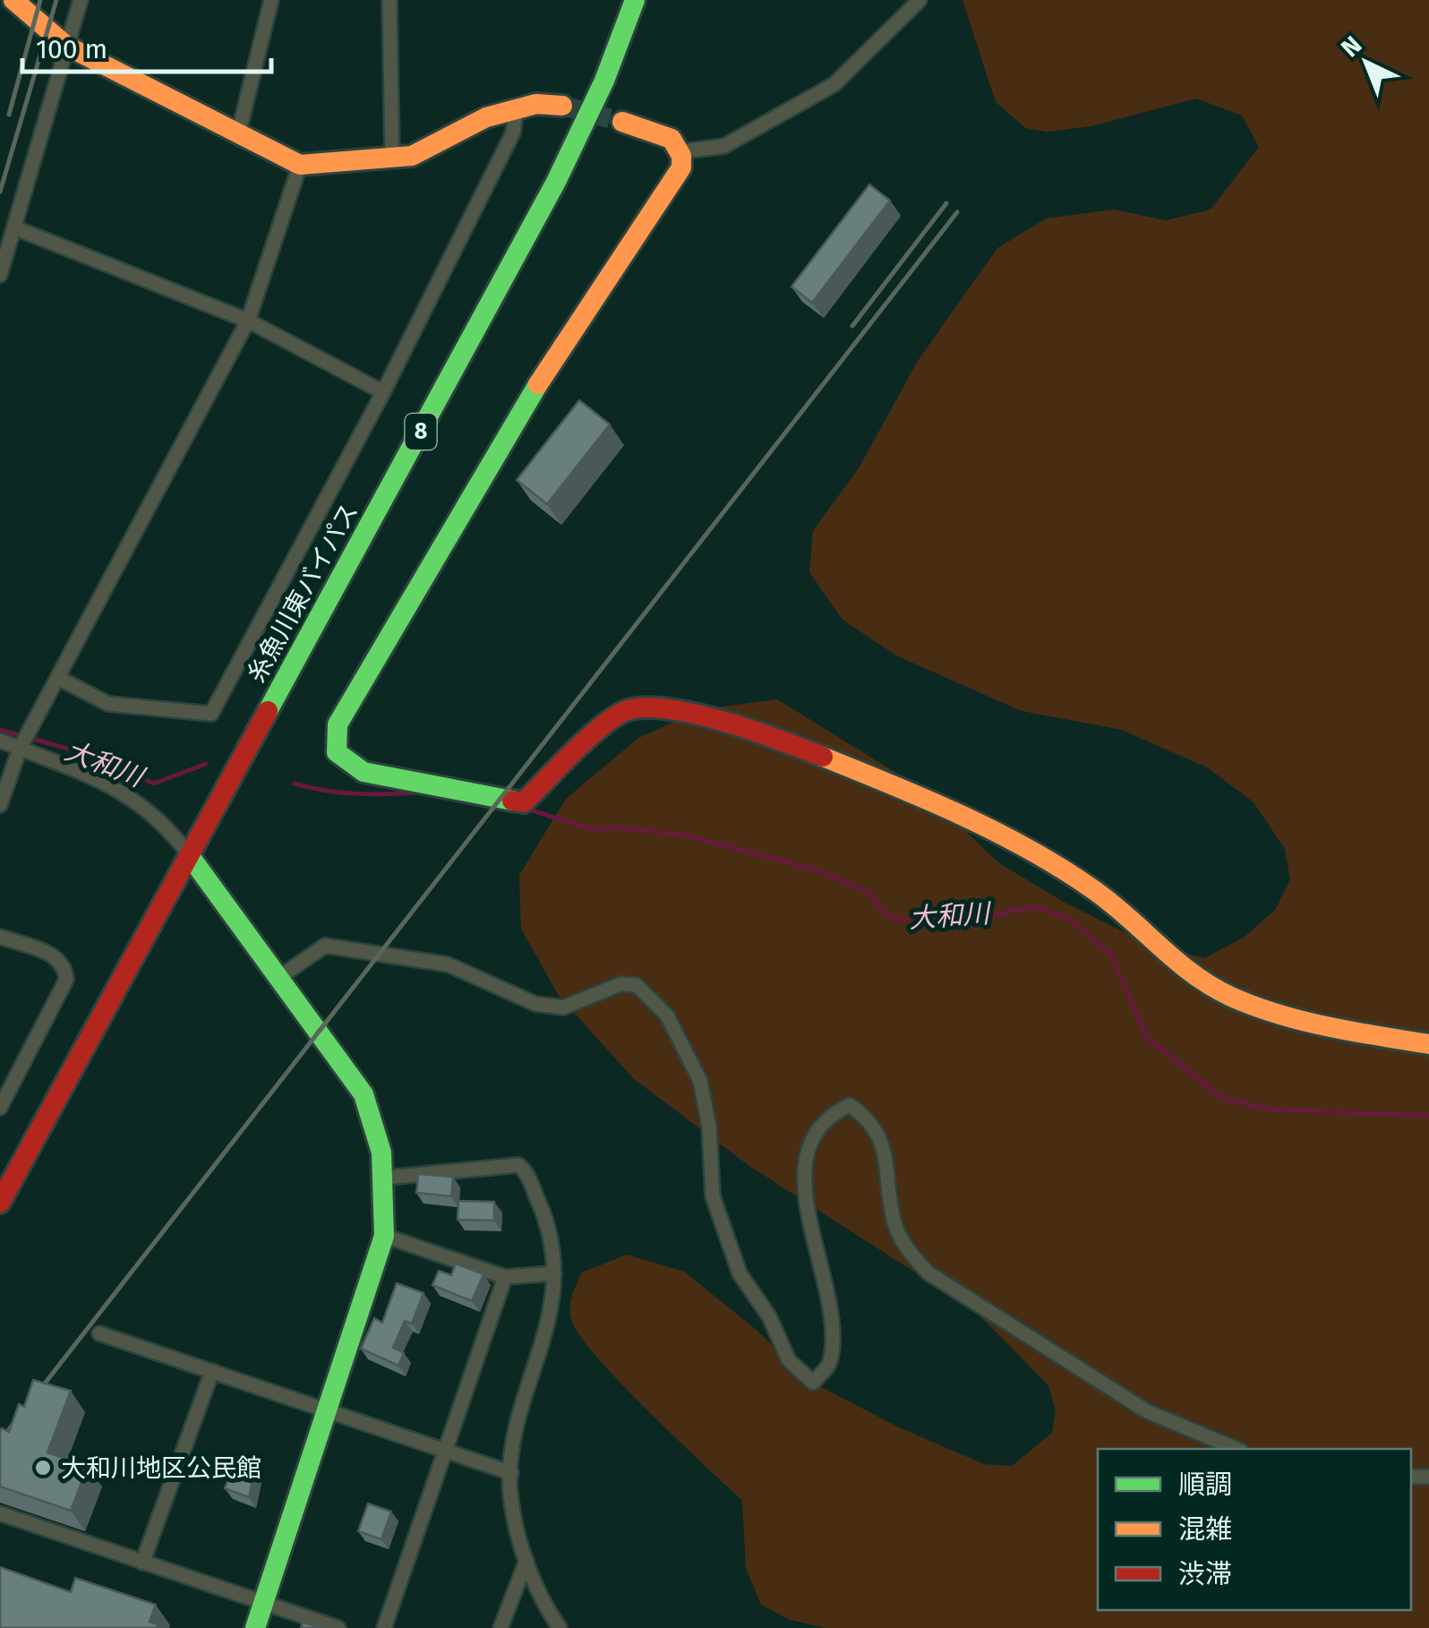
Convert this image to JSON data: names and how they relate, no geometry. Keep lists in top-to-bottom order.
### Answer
{
  "streets": {
    "main road": ["8", "糸魚川東バイパス"]
  },
  "water": ["大和川"],
  "places": ["大和川地区公民館"],
  "legend": ["順調", "混雑", "渋滞"],
  "scale_bar": "100 m",
  "north": "top left"
}
